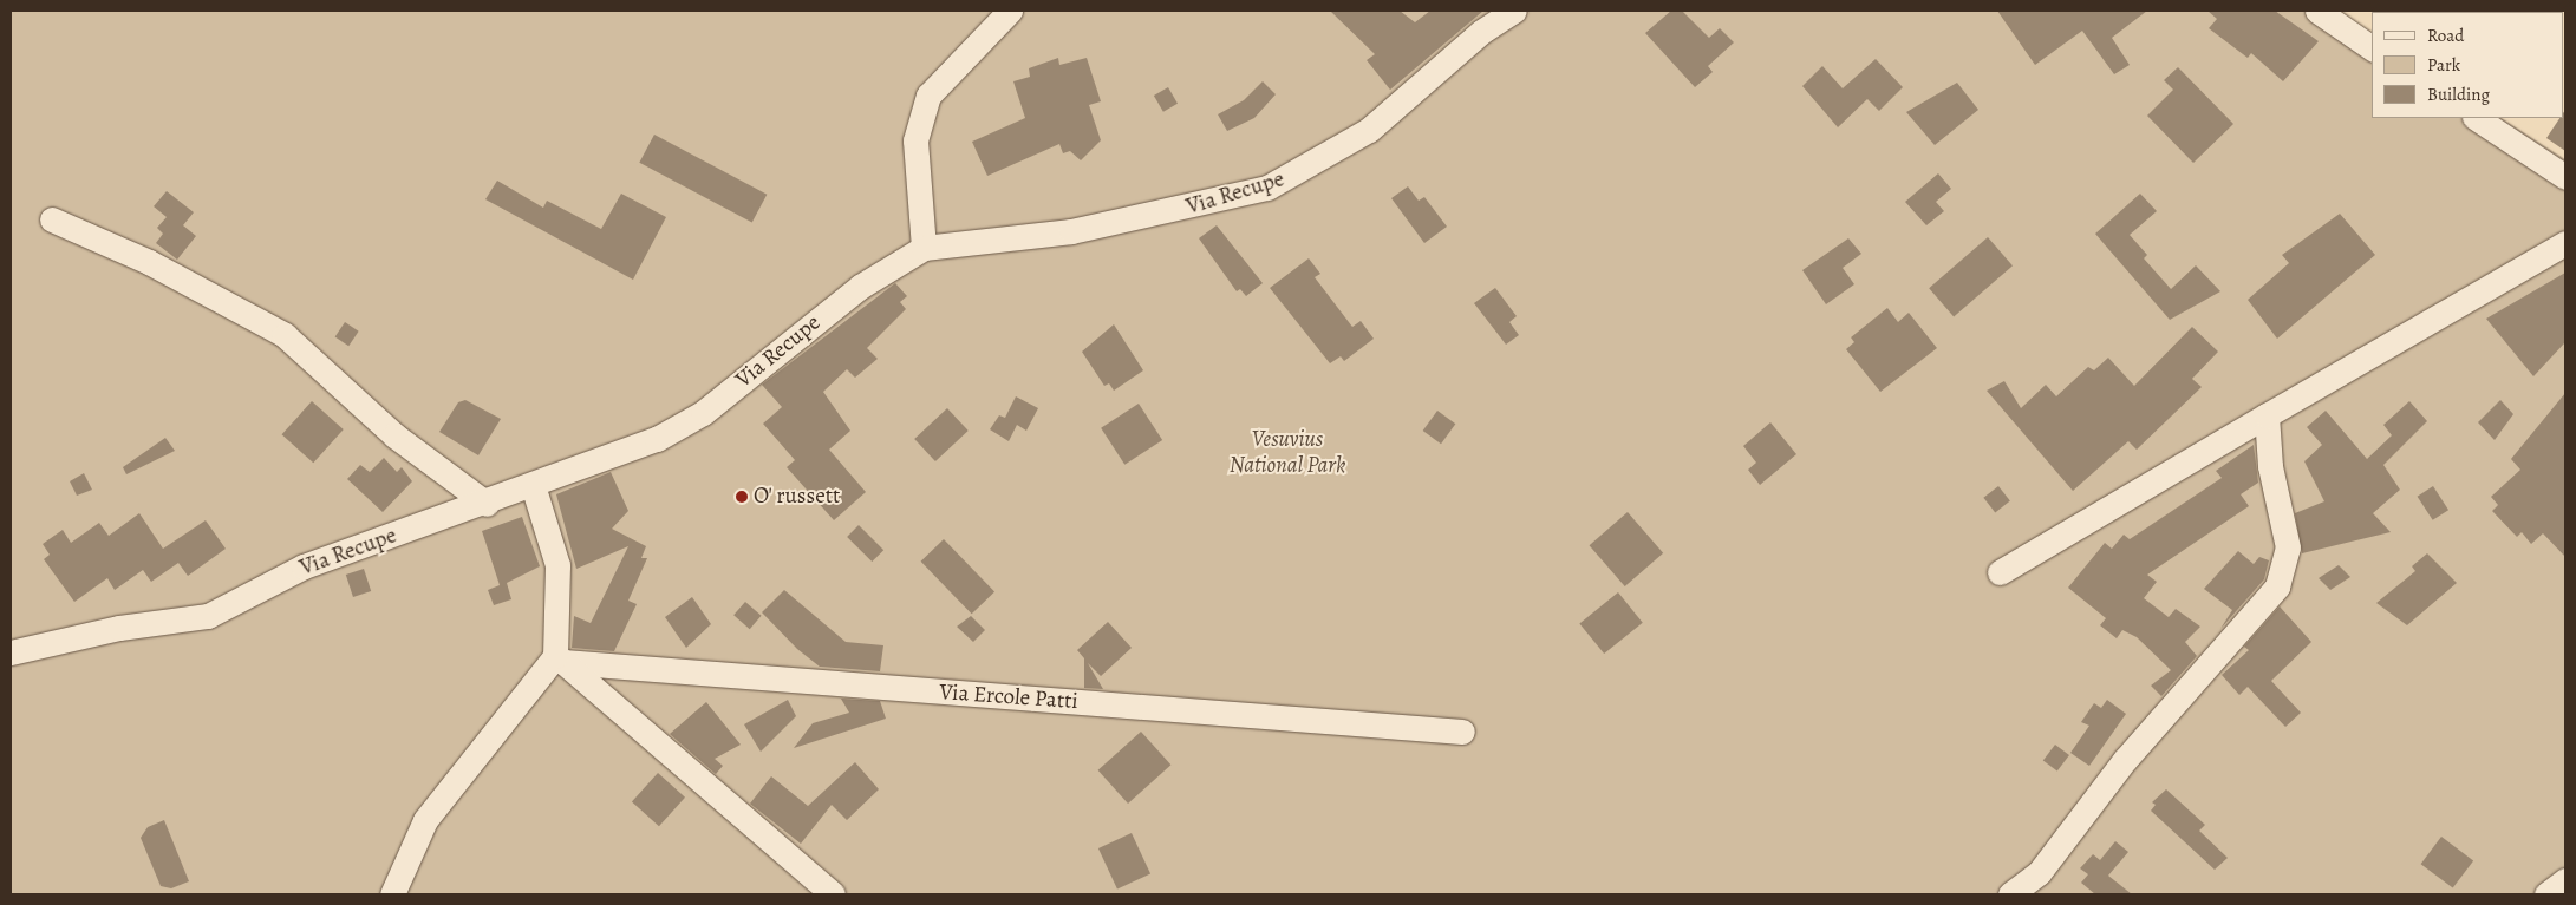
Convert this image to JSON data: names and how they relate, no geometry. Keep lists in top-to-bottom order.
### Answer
{
  "streets": {
    "street": ["Via Recupe", "Via Ercole Patti"]
  },
  "parks": ["Vesuvius National Park"],
  "places": ["O' russett"],
  "legend": ["Road", "Park", "Building"]
}
